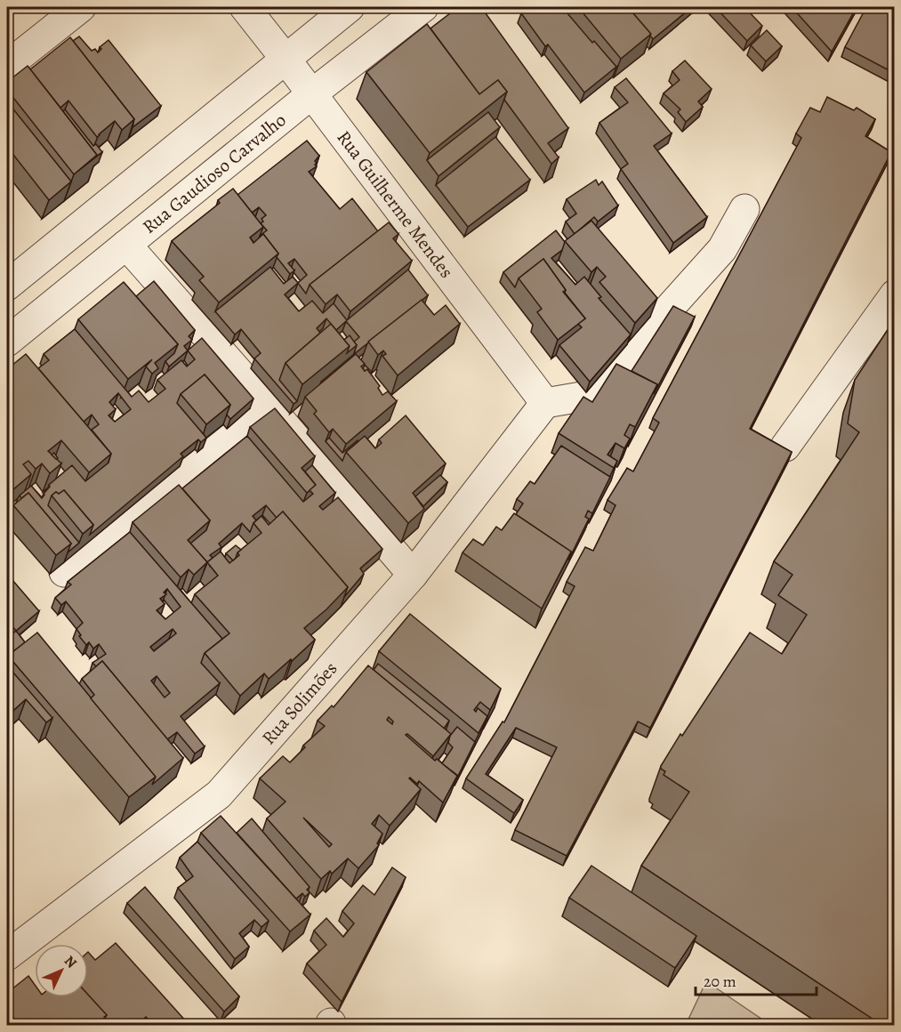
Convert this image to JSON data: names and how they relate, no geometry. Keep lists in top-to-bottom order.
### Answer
{
  "streets": {
    "street": ["Rua Gaudioso Carvalho", "Rua Guilherme Mendes", "Rua Solimões"]
  },
  "crossings": [
    ["Rua Gaudioso Carvalho", "Rua Guilherme Mendes"],
    ["Rua Guilherme Mendes", "Rua Solimões"]
  ],
  "scale_bar": "20 m",
  "north": "top right"
}
